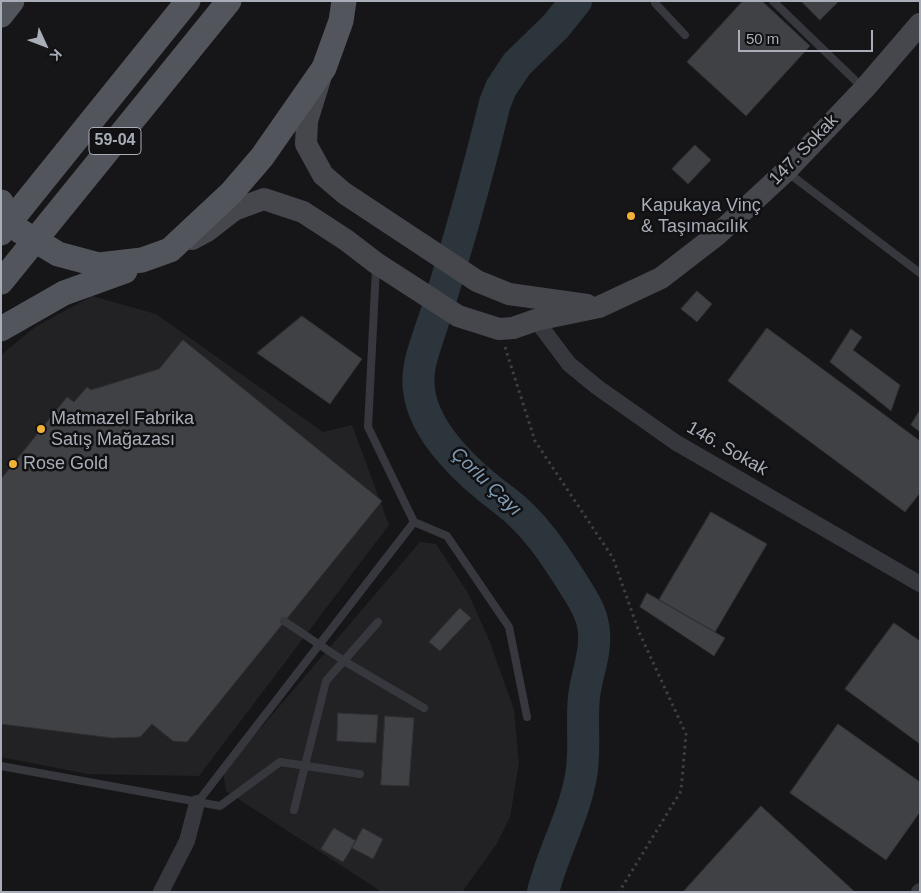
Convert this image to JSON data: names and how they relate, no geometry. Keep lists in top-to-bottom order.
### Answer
{
  "streets": {
    "main road": ["59-04"],
    "street": ["147. Sokak", "146. Sokak"]
  },
  "crossings": [
    ["147. Sokak", "146. Sokak"]
  ],
  "water": ["Çorlu Çayı"],
  "places": ["Kapukaya Vinç & Taşımacılık", "Matmazel Fabrika Satış Mağazası", "Rose Gold"],
  "scale_bar": "50 m",
  "north": "bottom right"
}
